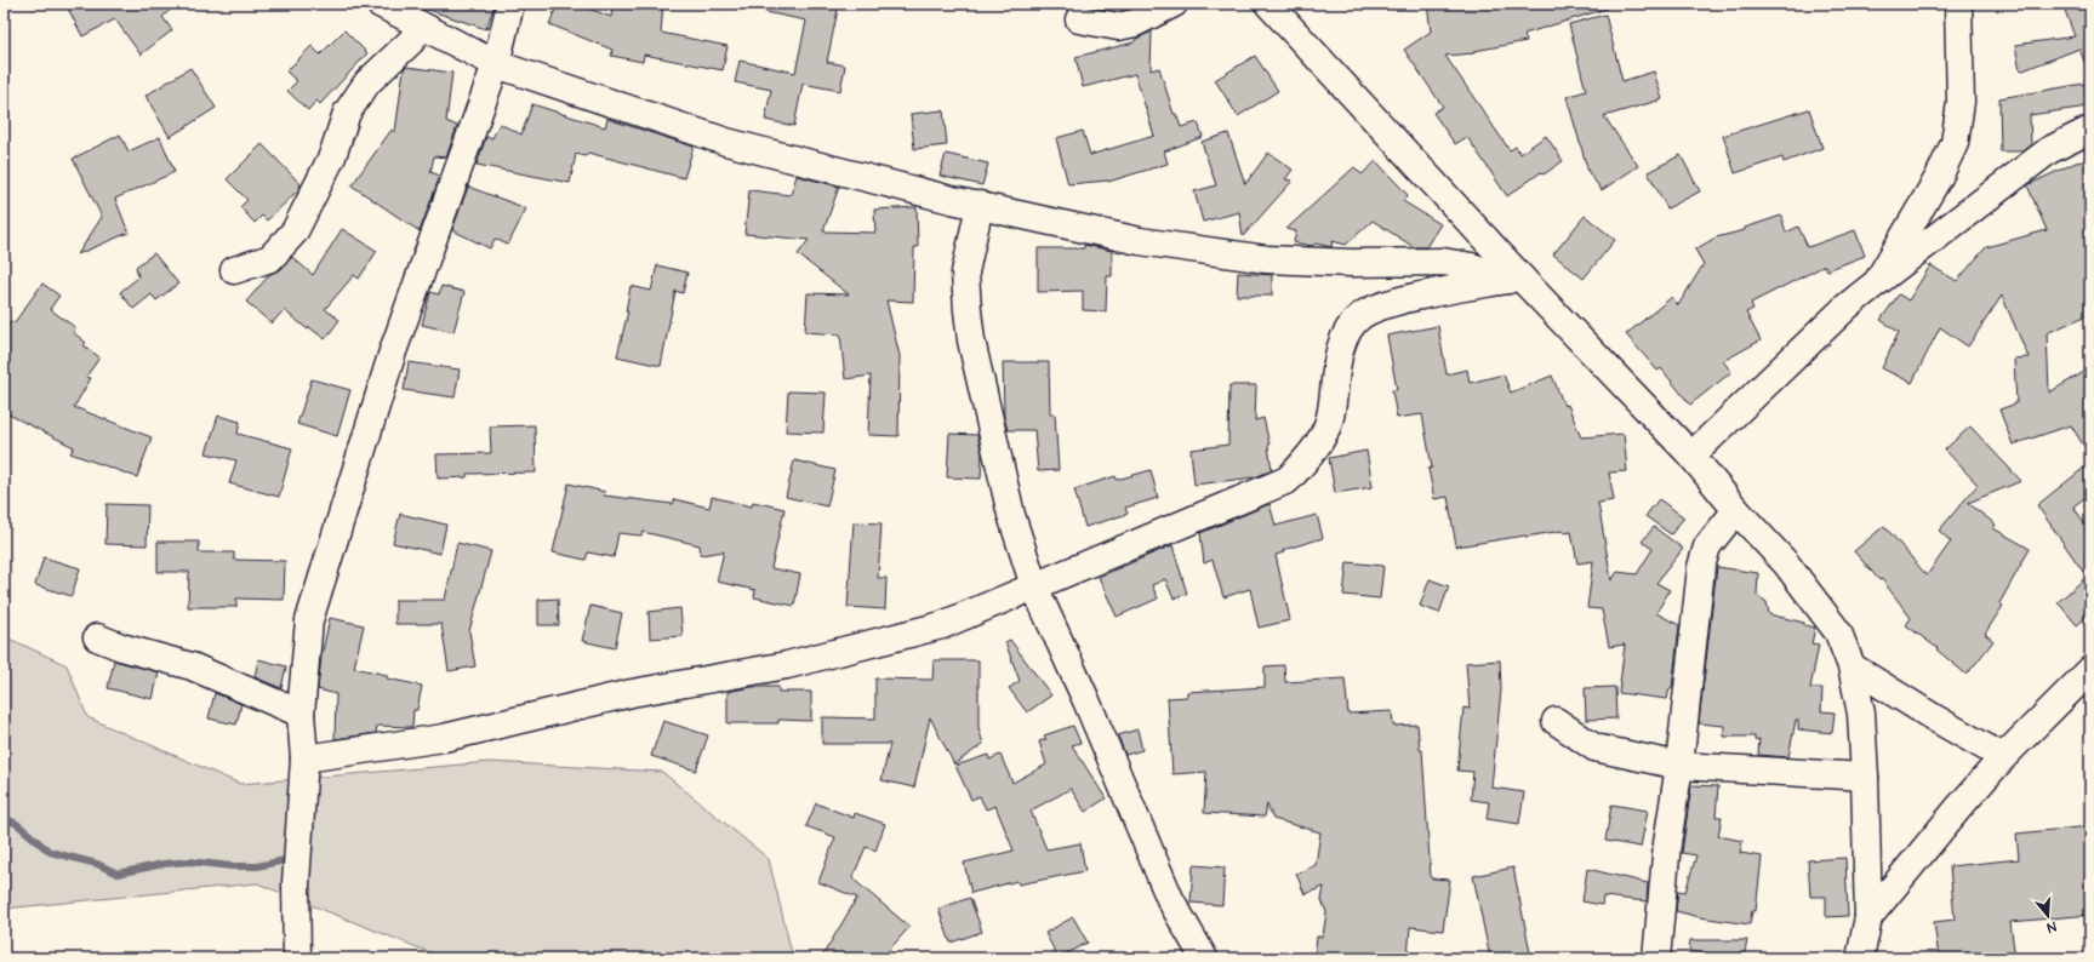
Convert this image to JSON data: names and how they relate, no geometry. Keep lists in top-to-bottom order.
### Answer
{
  "north": "bottom"
}
